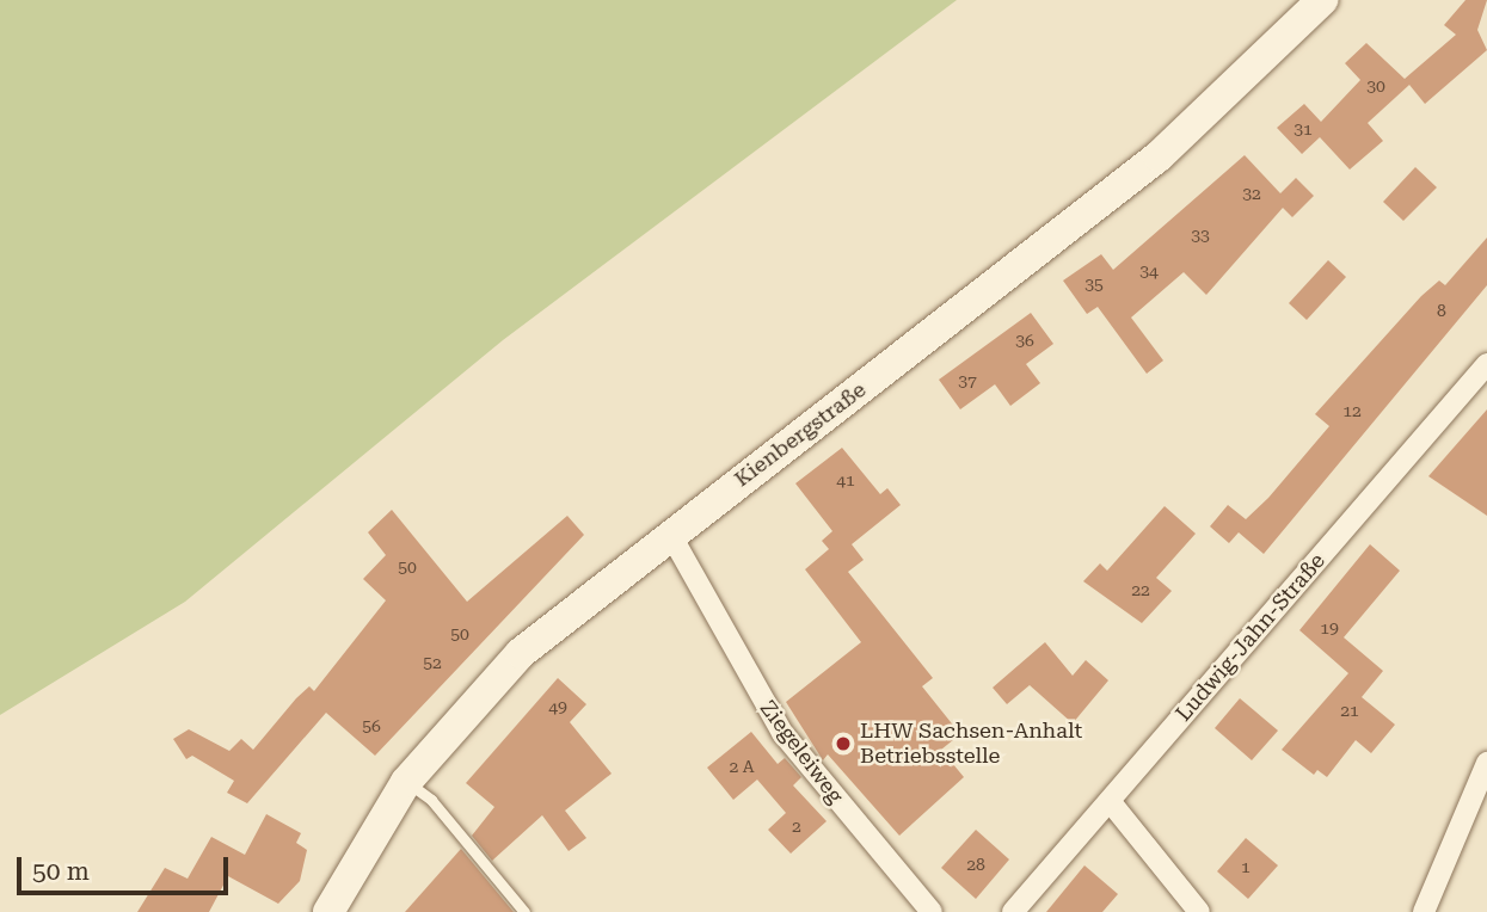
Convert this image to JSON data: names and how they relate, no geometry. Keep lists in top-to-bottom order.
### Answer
{
  "streets": {
    "main road": ["Kienbergstraße"],
    "street": ["Ludwig-Jahn-Straße", "Ziegeleiweg"]
  },
  "crossings": [
    ["Kienbergstraße", "Ziegeleiweg"]
  ],
  "places": ["LHW Sachsen-Anhalt Betriebsstelle"],
  "house_numbers": [
    "30",
    "31",
    "32",
    "33",
    "34",
    "35",
    "8",
    "36",
    "37",
    "12",
    "41",
    "50",
    "22",
    "19",
    "50",
    "52",
    "49",
    "21",
    "56",
    "2 A",
    "2",
    "28",
    "1"
  ],
  "scale_bar": "50 m"
}
